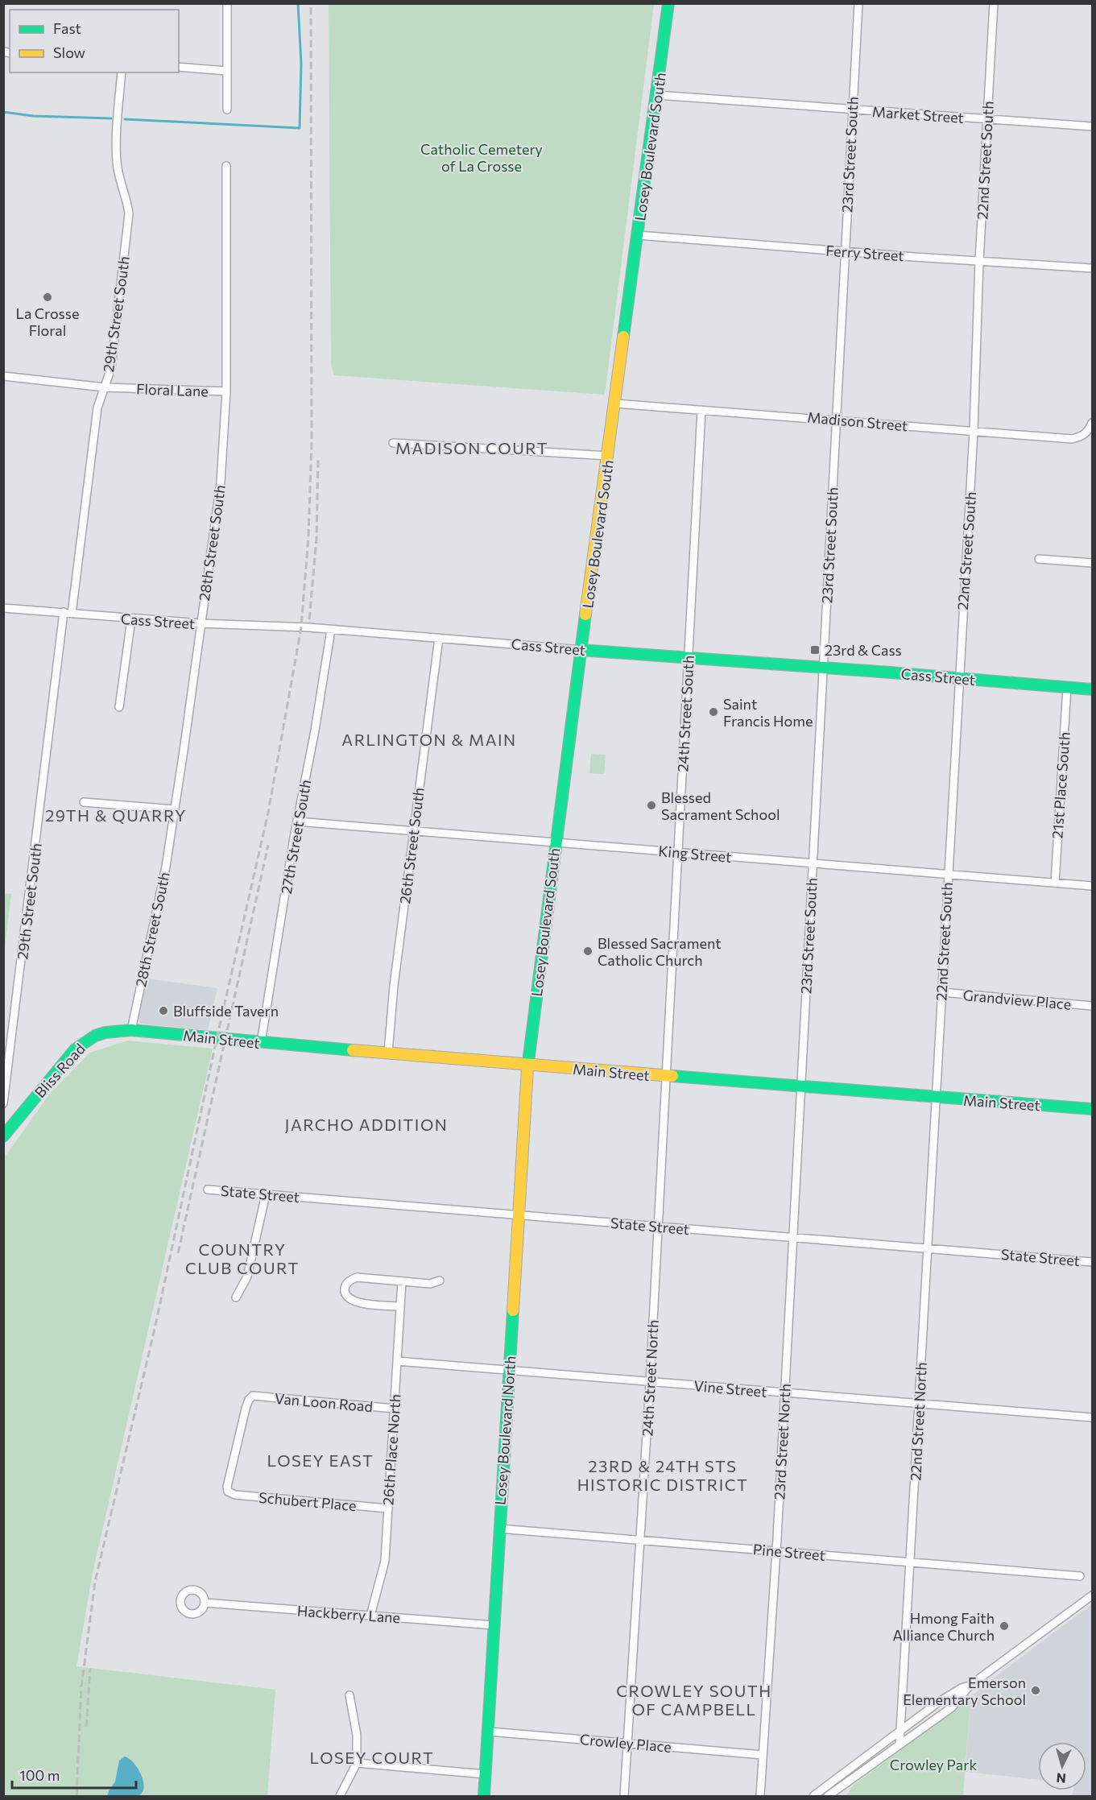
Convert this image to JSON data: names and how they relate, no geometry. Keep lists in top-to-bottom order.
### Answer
{
  "streets": {
    "main road": [
      "Losey Boulevard South",
      "Cass Street",
      "Main Street",
      "Bliss Road",
      "Losey Boulevard North"
    ],
    "street": [
      "Market Street",
      "23rd Street South",
      "22nd Street South",
      "Ferry Street",
      "29th Street South",
      "Floral Lane",
      "Madison Street",
      "28th Street South",
      "24th Street South",
      "21st Place South",
      "27th Street South",
      "26th Street South",
      "King Street",
      "Grandview Place",
      "State Street",
      "24th Street North",
      "Vine Street",
      "Van Loon Road",
      "22nd Street North",
      "23rd Street North",
      "26th Place North",
      "Schubert Place",
      "Pine Street",
      "Hackberry Lane",
      "Crowley Place"
    ]
  },
  "crossings": [
    ["Market Street", "Losey Boulevard South"],
    ["Market Street", "23rd Street South"],
    ["Market Street", "22nd Street South"],
    ["Losey Boulevard South", "Ferry Street"],
    ["Losey Boulevard South", "Madison Street"],
    ["Losey Boulevard South", "Cass Street"],
    ["Losey Boulevard South", "King Street"],
    ["Losey Boulevard South", "Main Street"],
    ["Losey Boulevard South", "Losey Boulevard North"],
    ["23rd Street South", "Ferry Street"],
    ["23rd Street South", "Madison Street"],
    ["23rd Street South", "Cass Street"],
    ["23rd Street South", "King Street"],
    ["23rd Street South", "Main Street"],
    ["23rd Street South", "23rd Street North"],
    ["22nd Street South", "Ferry Street"],
    ["22nd Street South", "Madison Street"],
    ["22nd Street South", "Cass Street"],
    ["22nd Street South", "King Street"],
    ["22nd Street South", "Grandview Place"],
    ["22nd Street South", "Main Street"],
    ["22nd Street South", "22nd Street North"],
    ["29th Street South", "Floral Lane"],
    ["29th Street South", "Cass Street"],
    ["Floral Lane", "28th Street South"],
    ["Madison Street", "24th Street South"],
    ["28th Street South", "Cass Street"],
    ["28th Street South", "Main Street"],
    ["28th Street South", "Bliss Road"],
    ["Cass Street", "24th Street South"],
    ["Cass Street", "21st Place South"],
    ["Cass Street", "27th Street South"],
    ["Cass Street", "26th Street South"],
    ["24th Street South", "King Street"],
    ["24th Street South", "Main Street"],
    ["24th Street South", "24th Street North"],
    ["21st Place South", "King Street"],
    ["27th Street South", "King Street"],
    ["27th Street South", "Main Street"],
    ["26th Street South", "King Street"],
    ["26th Street South", "Main Street"],
    ["Main Street", "Bliss Road"],
    ["Main Street", "24th Street North"],
    ["Main Street", "22nd Street North"],
    ["Main Street", "Losey Boulevard North"],
    ["Main Street", "23rd Street North"],
    ["State Street", "24th Street North"],
    ["State Street", "22nd Street North"],
    ["State Street", "Losey Boulevard North"],
    ["State Street", "23rd Street North"],
    ["24th Street North", "Vine Street"],
    ["24th Street North", "Pine Street"],
    ["24th Street North", "Crowley Place"],
    ["Vine Street", "22nd Street North"],
    ["Vine Street", "Losey Boulevard North"],
    ["Vine Street", "23rd Street North"],
    ["Vine Street", "26th Place North"],
    ["Van Loon Road", "26th Place North"],
    ["Van Loon Road", "Schubert Place"],
    ["22nd Street North", "Pine Street"],
    ["Losey Boulevard North", "Pine Street"],
    ["Losey Boulevard North", "Hackberry Lane"],
    ["Losey Boulevard North", "Crowley Place"],
    ["23rd Street North", "Pine Street"],
    ["23rd Street North", "Crowley Place"],
    ["26th Place North", "Schubert Place"],
    ["26th Place North", "Hackberry Lane"]
  ],
  "districts": [
    "MADISON COURT",
    "ARLINGTON & MAIN",
    "29TH & QUARRY",
    "JARCHO ADDITION",
    "COUNTRY CLUB COURT",
    "LOSEY EAST",
    "23RD & 24TH STS HISTORIC DISTRICT",
    "CROWLEY SOUTH OF CAMPBELL",
    "LOSEY COURT"
  ],
  "parks": ["Catholic Cemetery of La Crosse", "Crowley Park"],
  "places": {
    "other": [
      "La Crosse Floral",
      "Saint Francis Home",
      "Blessed Sacrament School",
      "Blessed Sacrament Catholic Church",
      "Bluffside Tavern",
      "Hmong Faith Alliance Church",
      "Emerson Elementary School"
    ],
    "transit": ["23rd & Cass"]
  },
  "legend": ["Fast", "Slow"],
  "scale_bar": "100 m",
  "north": "bottom"
}
